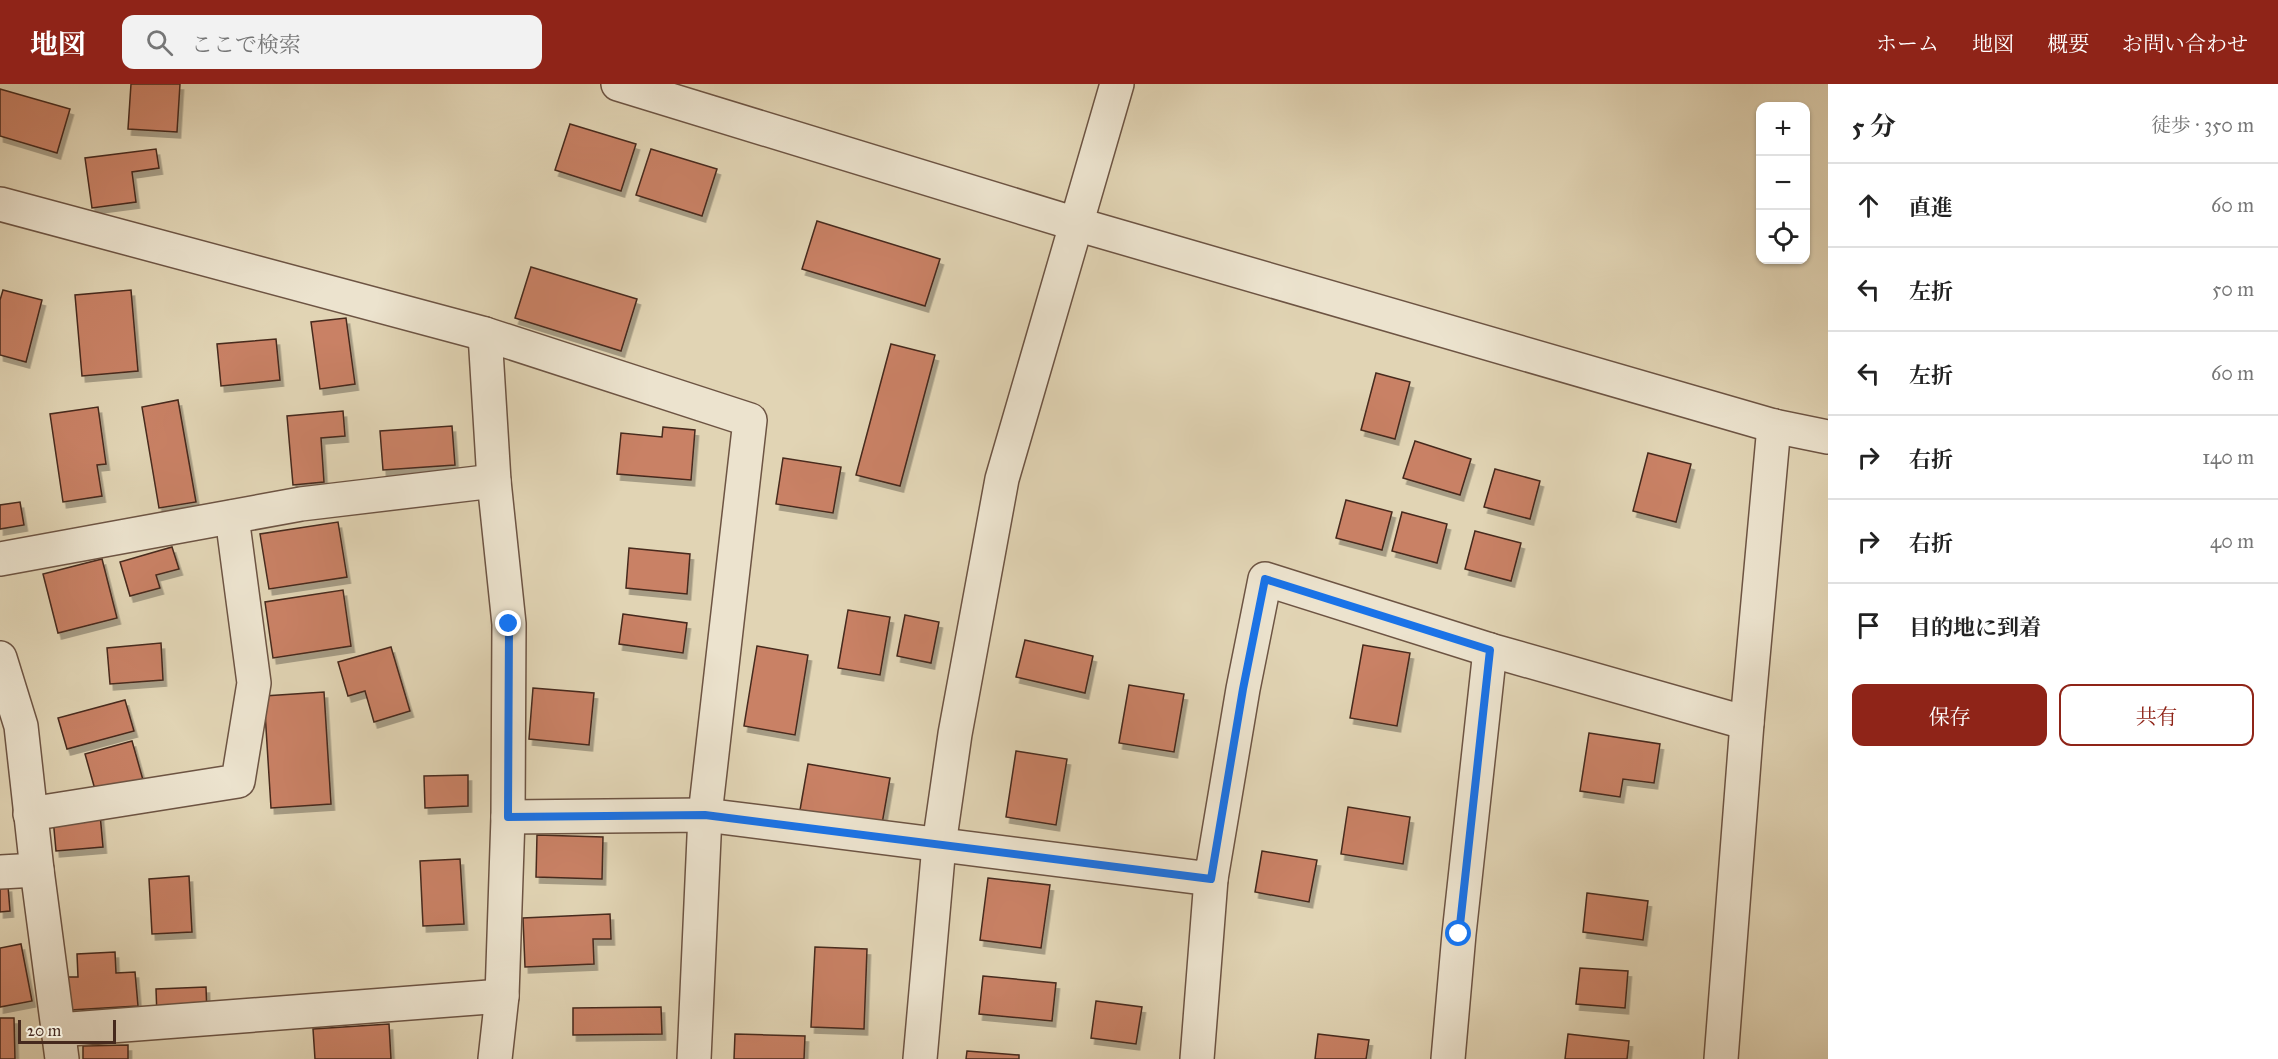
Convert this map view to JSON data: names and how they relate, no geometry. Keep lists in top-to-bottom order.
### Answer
{
  "scale_bar": "20 m",
  "page": {
    "header": "地図",
    "search": "ここで検索",
    "nav": [
      "ホーム",
      "地図",
      "概要",
      "お問い合わせ"
    ],
    "heading": ["5 分", "徒歩 · 350 m"],
    "map_buttons": ["+", "−"],
    "list": [
      ["直進", "60 m"],
      ["左折", "50 m"],
      ["左折", "60 m"],
      ["右折", "140 m"],
      ["右折", "40 m"],
      "目的地に到着"
    ],
    "buttons": ["保存", "共有"],
    "scale": "20 m"
  }
}
